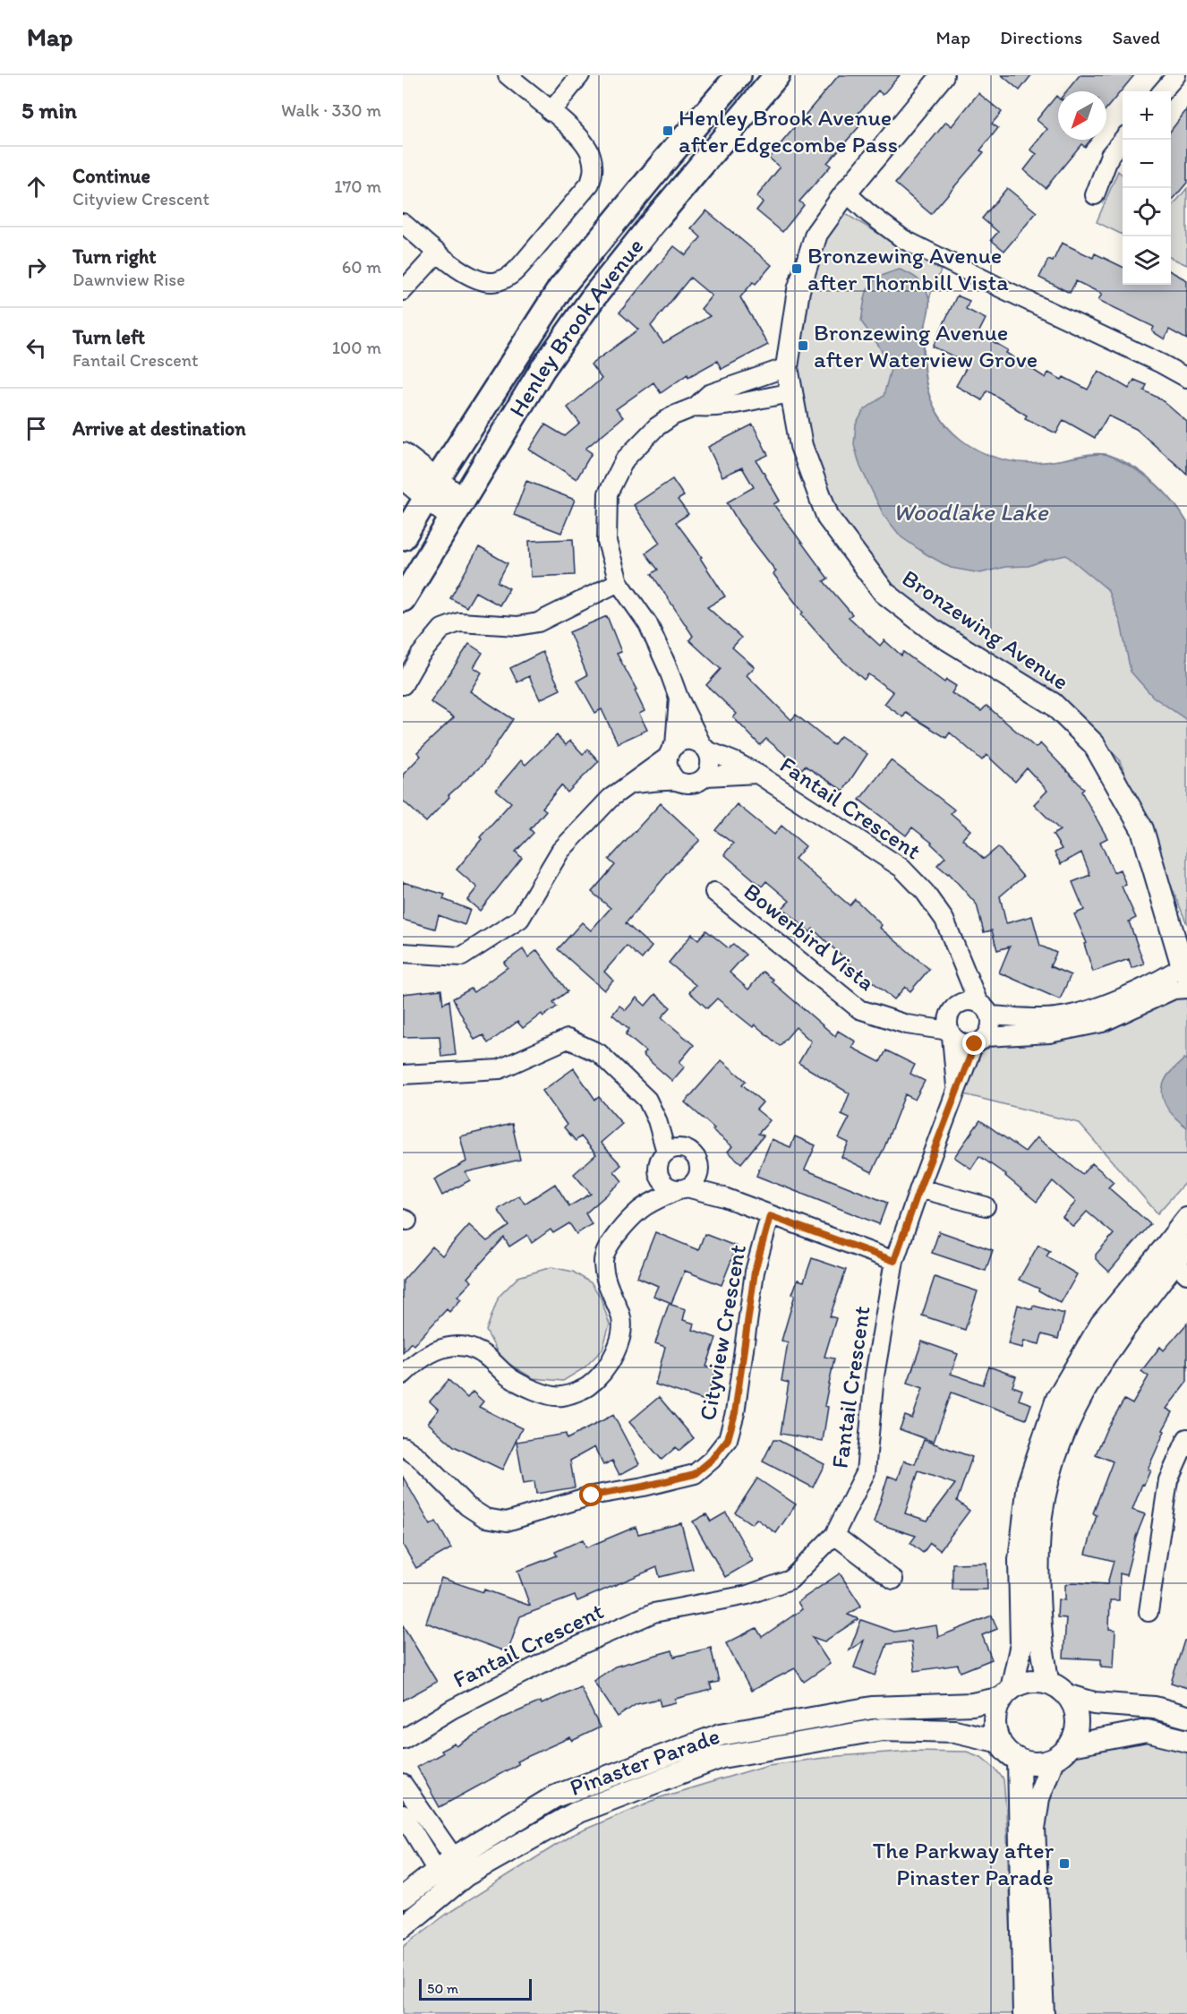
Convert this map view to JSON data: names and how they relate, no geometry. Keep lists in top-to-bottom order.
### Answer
{
  "streets": {
    "main road": ["Henley Brook Avenue"],
    "street": [
      "Bronzewing Avenue",
      "Fantail Crescent",
      "Bowerbird Vista",
      "Cityview Crescent",
      "Pinaster Parade"
    ]
  },
  "crossings": [
    ["Fantail Crescent", "Bowerbird Vista"]
  ],
  "water": ["Woodlake Lake"],
  "places": {
    "transit": [
      "Henley Brook Avenue after Edgecombe Pass",
      "Bronzewing Avenue after Thornbill Vista",
      "Bronzewing Avenue after Waterview Grove",
      "The Parkway after Pinaster Parade"
    ]
  },
  "scale_bar": "50 m",
  "north": "bottom left",
  "page": {
    "header": "Map",
    "nav": ["Map", "Directions", "Saved"],
    "heading": ["5 min", "Walk · 330 m"],
    "map_buttons": ["+", "−"],
    "list": [
      ["Continue", "Cityview Crescent", "170 m"],
      ["Turn right", "Dawnview Rise", "60 m"],
      ["Turn left", "Fantail Crescent", "100 m"],
      "Arrive at destination"
    ],
    "scale": "50 m"
  }
}
